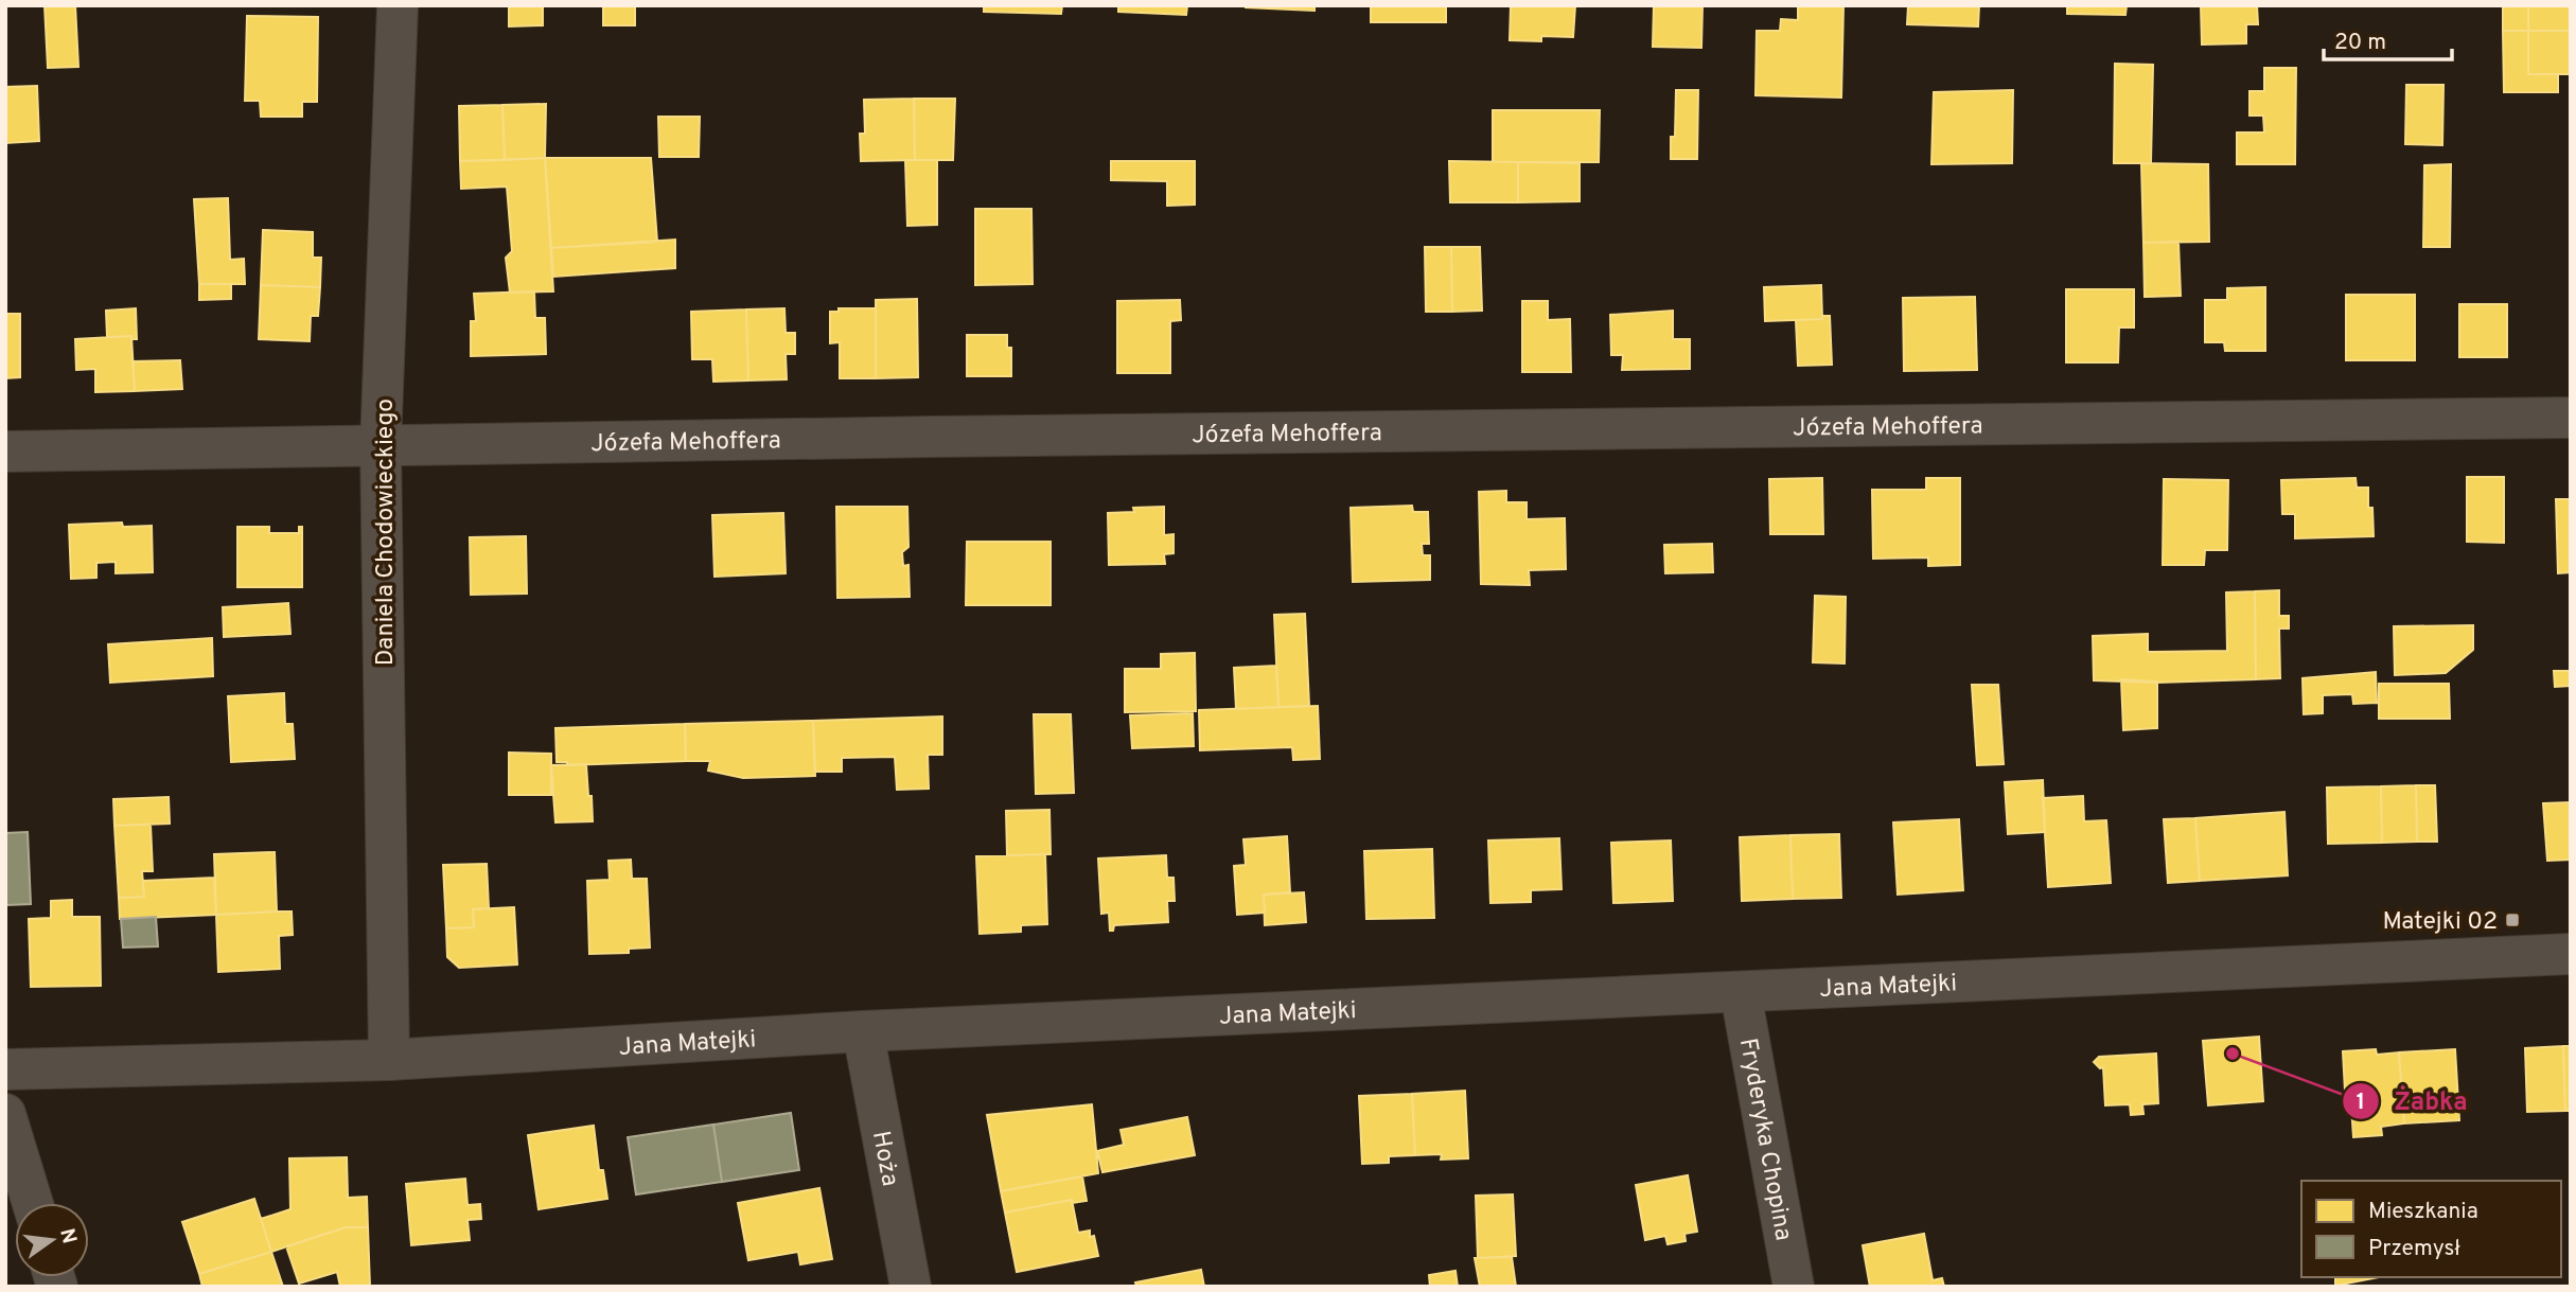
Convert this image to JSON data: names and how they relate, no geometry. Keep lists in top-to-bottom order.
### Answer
{
  "streets": {
    "street": [
      "Józefa Mehoffera",
      "Daniela Chodowieckiego",
      "Jana Matejki",
      "Fryderyka Chopina",
      "Hoża"
    ]
  },
  "crossings": [
    ["Józefa Mehoffera", "Daniela Chodowieckiego"],
    ["Daniela Chodowieckiego", "Jana Matejki"],
    ["Jana Matejki", "Fryderyka Chopina"],
    ["Jana Matejki", "Hoża"]
  ],
  "places": {
    "transit": ["Matejki 02"],
    "other": ["Żabka"]
  },
  "legend": ["Mieszkania", "Przemysł"],
  "scale_bar": "20 m",
  "north": "right"
}
